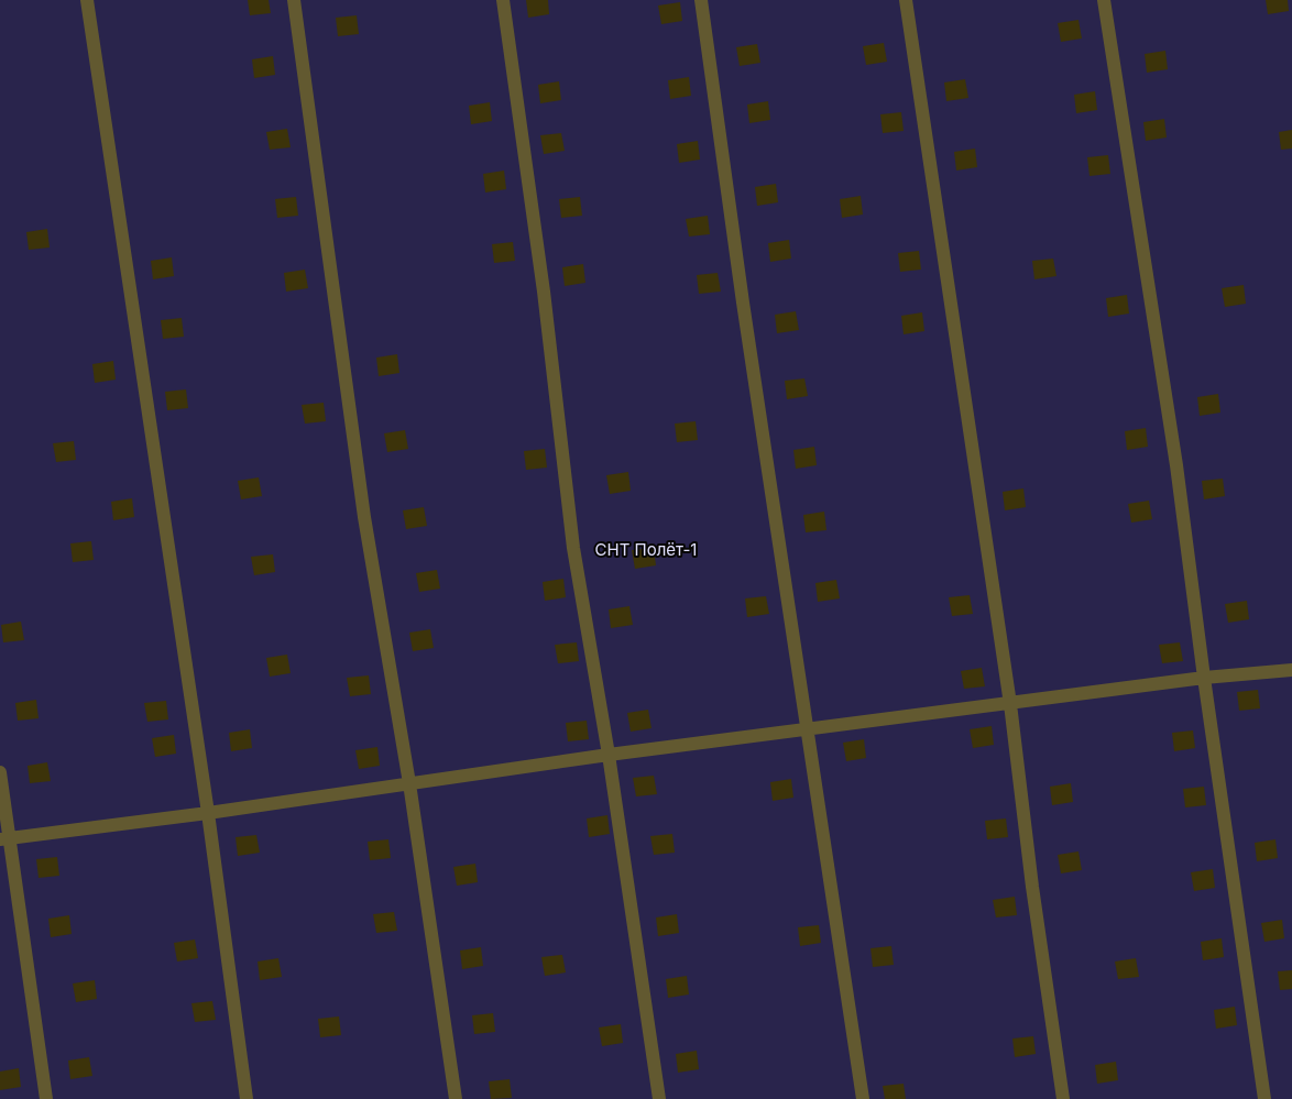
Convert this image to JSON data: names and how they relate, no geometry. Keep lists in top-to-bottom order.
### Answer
{
  "parks": ["СНТ Полёт-1"]
}
